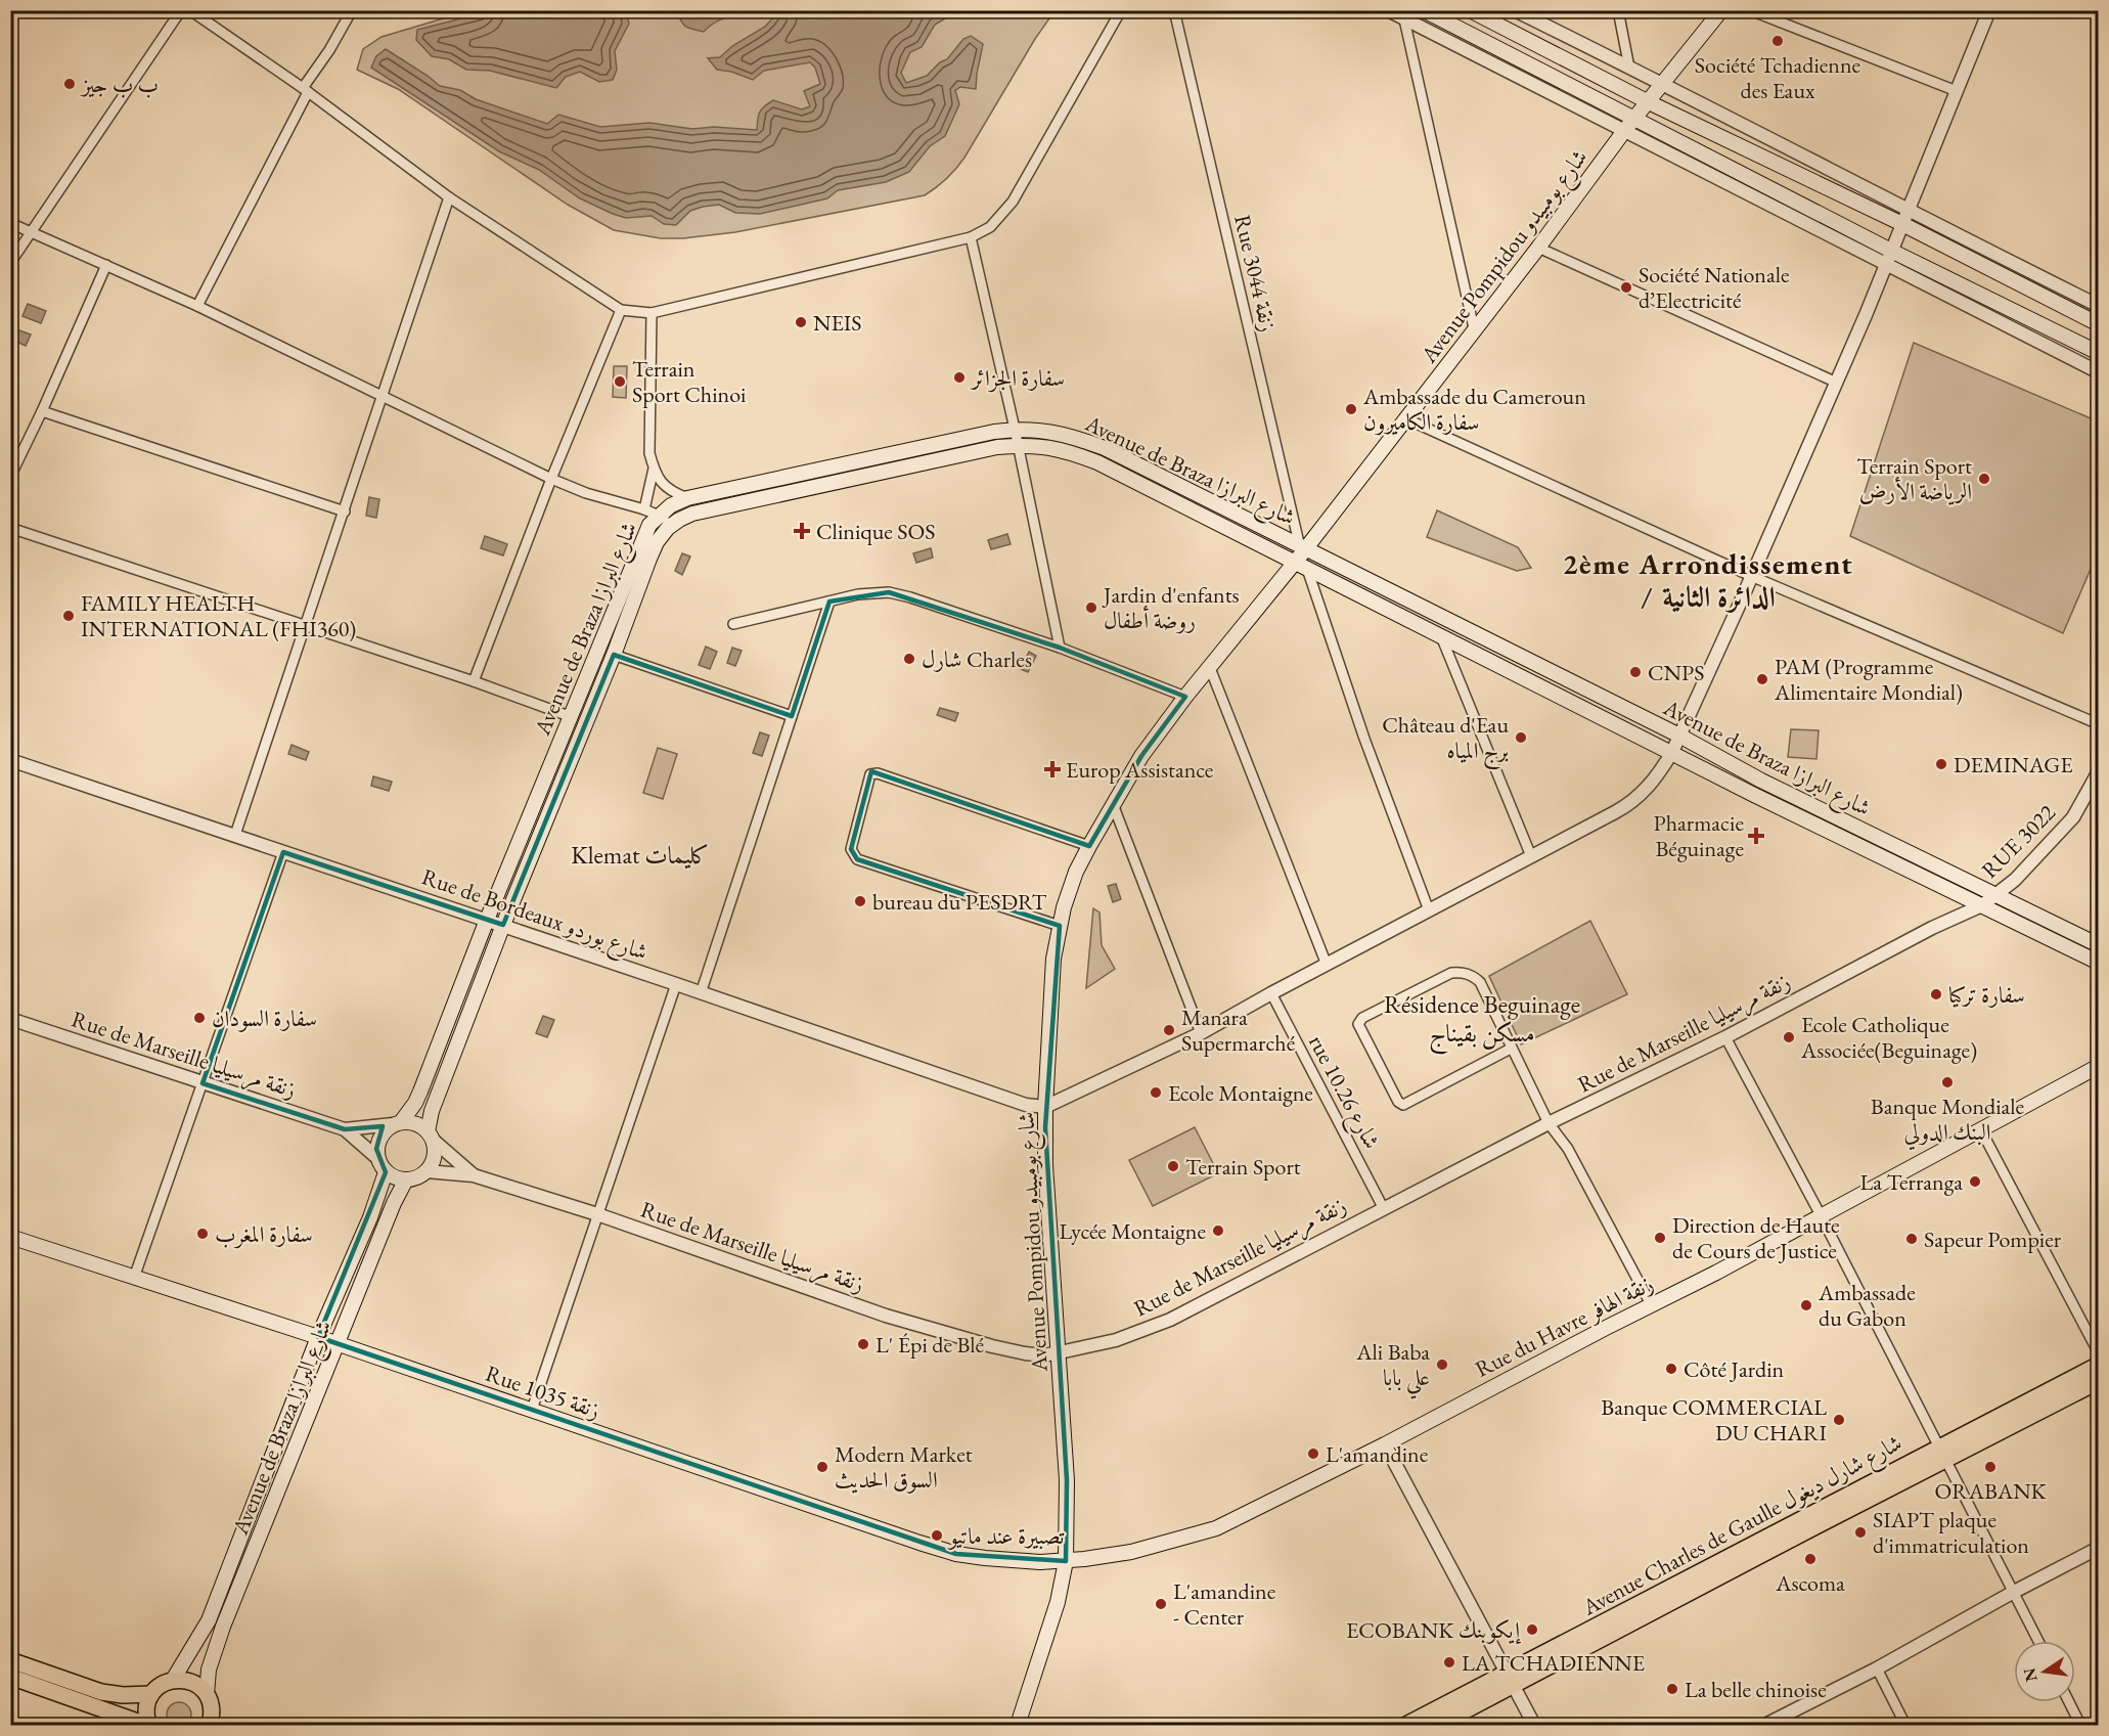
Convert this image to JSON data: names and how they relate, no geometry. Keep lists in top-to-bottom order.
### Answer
{
  "streets": {
    "main road": [
      "Avenue Pompidou شارع بومبيدو",
      "Avenue de Braza شارع البرازا",
      "Rue du Havre زنقة الهافر",
      "Rue 1035 زنقة",
      "Avenue Charles de Gaulle شارع شارل ديغول"
    ],
    "street": [
      "Rue 3044 زنقة",
      "RUE 3022",
      "Rue de Bordeaux شارع بوردو",
      "Rue de Marseille زنقة مرسيليا",
      "rue 10.26 شارع"
    ]
  },
  "crossings": [
    ["Avenue Pompidou شارع بومبيدو", "Rue 3044 زنقة"],
    ["Avenue Pompidou شارع بومبيدو", "Avenue de Braza شارع البرازا"],
    ["Avenue Pompidou شارع بومبيدو", "Rue de Bordeaux شارع بوردو"],
    ["Avenue Pompidou شارع بومبيدو", "Rue de Marseille زنقة مرسيليا"],
    ["Avenue Pompidou شارع بومبيدو", "Rue du Havre زنقة الهافر"],
    ["Avenue Pompidou شارع بومبيدو", "Rue 1035 زنقة"],
    ["Rue 3044 زنقة", "Avenue de Braza شارع البرازا"],
    ["Avenue de Braza شارع البرازا", "RUE 3022"],
    ["Avenue de Braza شارع البرازا", "Rue de Bordeaux شارع بوردو"],
    ["Avenue de Braza شارع البرازا", "Rue de Marseille زنقة مرسيليا"],
    ["Avenue de Braza شارع البرازا", "Rue 1035 زنقة"],
    ["RUE 3022", "Rue de Marseille زنقة مرسيليا"],
    ["Rue de Marseille زنقة مرسيليا", "rue 10.26 شارع"],
    ["Rue du Havre زنقة الهافر", "Rue 1035 زنقة"]
  ],
  "districts": ["2ème Arrondissement / الدائرة الثانية", "Klemat كليمات", "Résidence Beguinage مسكن بقيناج"],
  "places": {
    "other": [
      "Société Tchadienne des Eaux",
      "ب ب جيز",
      "Société Nationale d’Electricité",
      "NEIS",
      "سفارة الجزائر",
      "Terrain Sport Chinoi",
      "Ambassade du Cameroun سفارة الكاميرون",
      "Terrain Sport الرياضة الأرض",
      "Jardin d'enfants روضة أطفال",
      "FAMILY HEALTH INTERNATIONAL (FHI360)",
      "شارل Charles",
      "CNPS",
      "PAM (Programme Alimentaire Mondial)",
      "Château d'Eau برج المياه",
      "DEMINAGE",
      "bureau du PESDRT",
      "سفارة تركيا",
      "سفارة السودان",
      "Manara Supermarché",
      "Ecole Catholique Associée(Beguinage)",
      "Banque Mondiale البنك الدولي",
      "Ecole Montaigne",
      "Terrain Sport",
      "La Terranga",
      "Lycée Montaigne",
      "سفارة المغرب",
      "Direction de Haute de Cours de Justice",
      "Sapeur Pompier",
      "Ambassade du Gabon",
      "L' Épi de Blé",
      "Ali Baba علي بابا",
      "Côté Jardin",
      "Banque COMMERCIAL DU CHARI",
      "L'amandine",
      "Modern Market السوق الحديث",
      "ORABANK",
      "SIAPT plaque d'immatriculation",
      "تصبيرة عند ماتيو",
      "Ascoma",
      "L'amandine - Center",
      "ECOBANK إيكوبنك",
      "LA TCHADIENNE",
      "La belle chinoise"
    ],
    "health": ["Clinique SOS", "Europ Assistance", "Pharmacie Béguinage"]
  },
  "north": "left"
}
